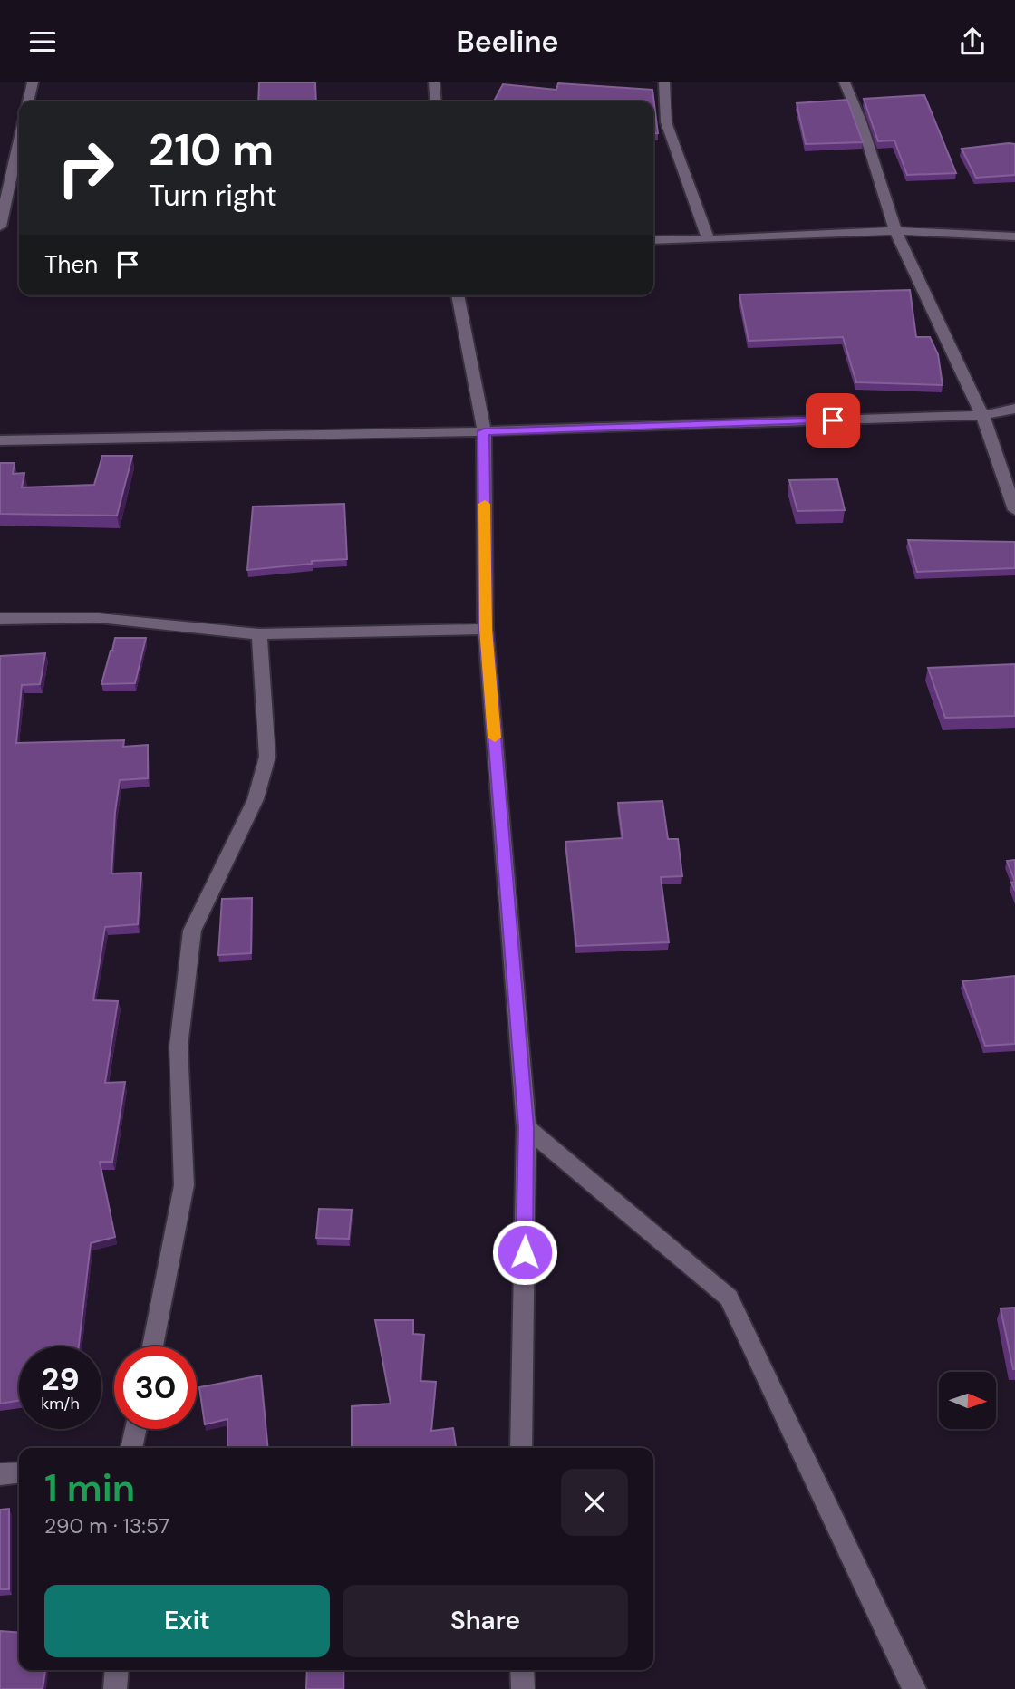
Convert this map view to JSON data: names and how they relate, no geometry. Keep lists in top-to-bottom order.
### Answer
{
  "north": "right",
  "page": {
    "header": "Beeline",
    "turn": ["210 m", "Turn right"],
    "then": "Then",
    "speed": "29 km/h",
    "limit": "30",
    "heading": ["1 min", "290 m · 13:57"],
    "buttons": ["Exit", "Share"]
  }
}
